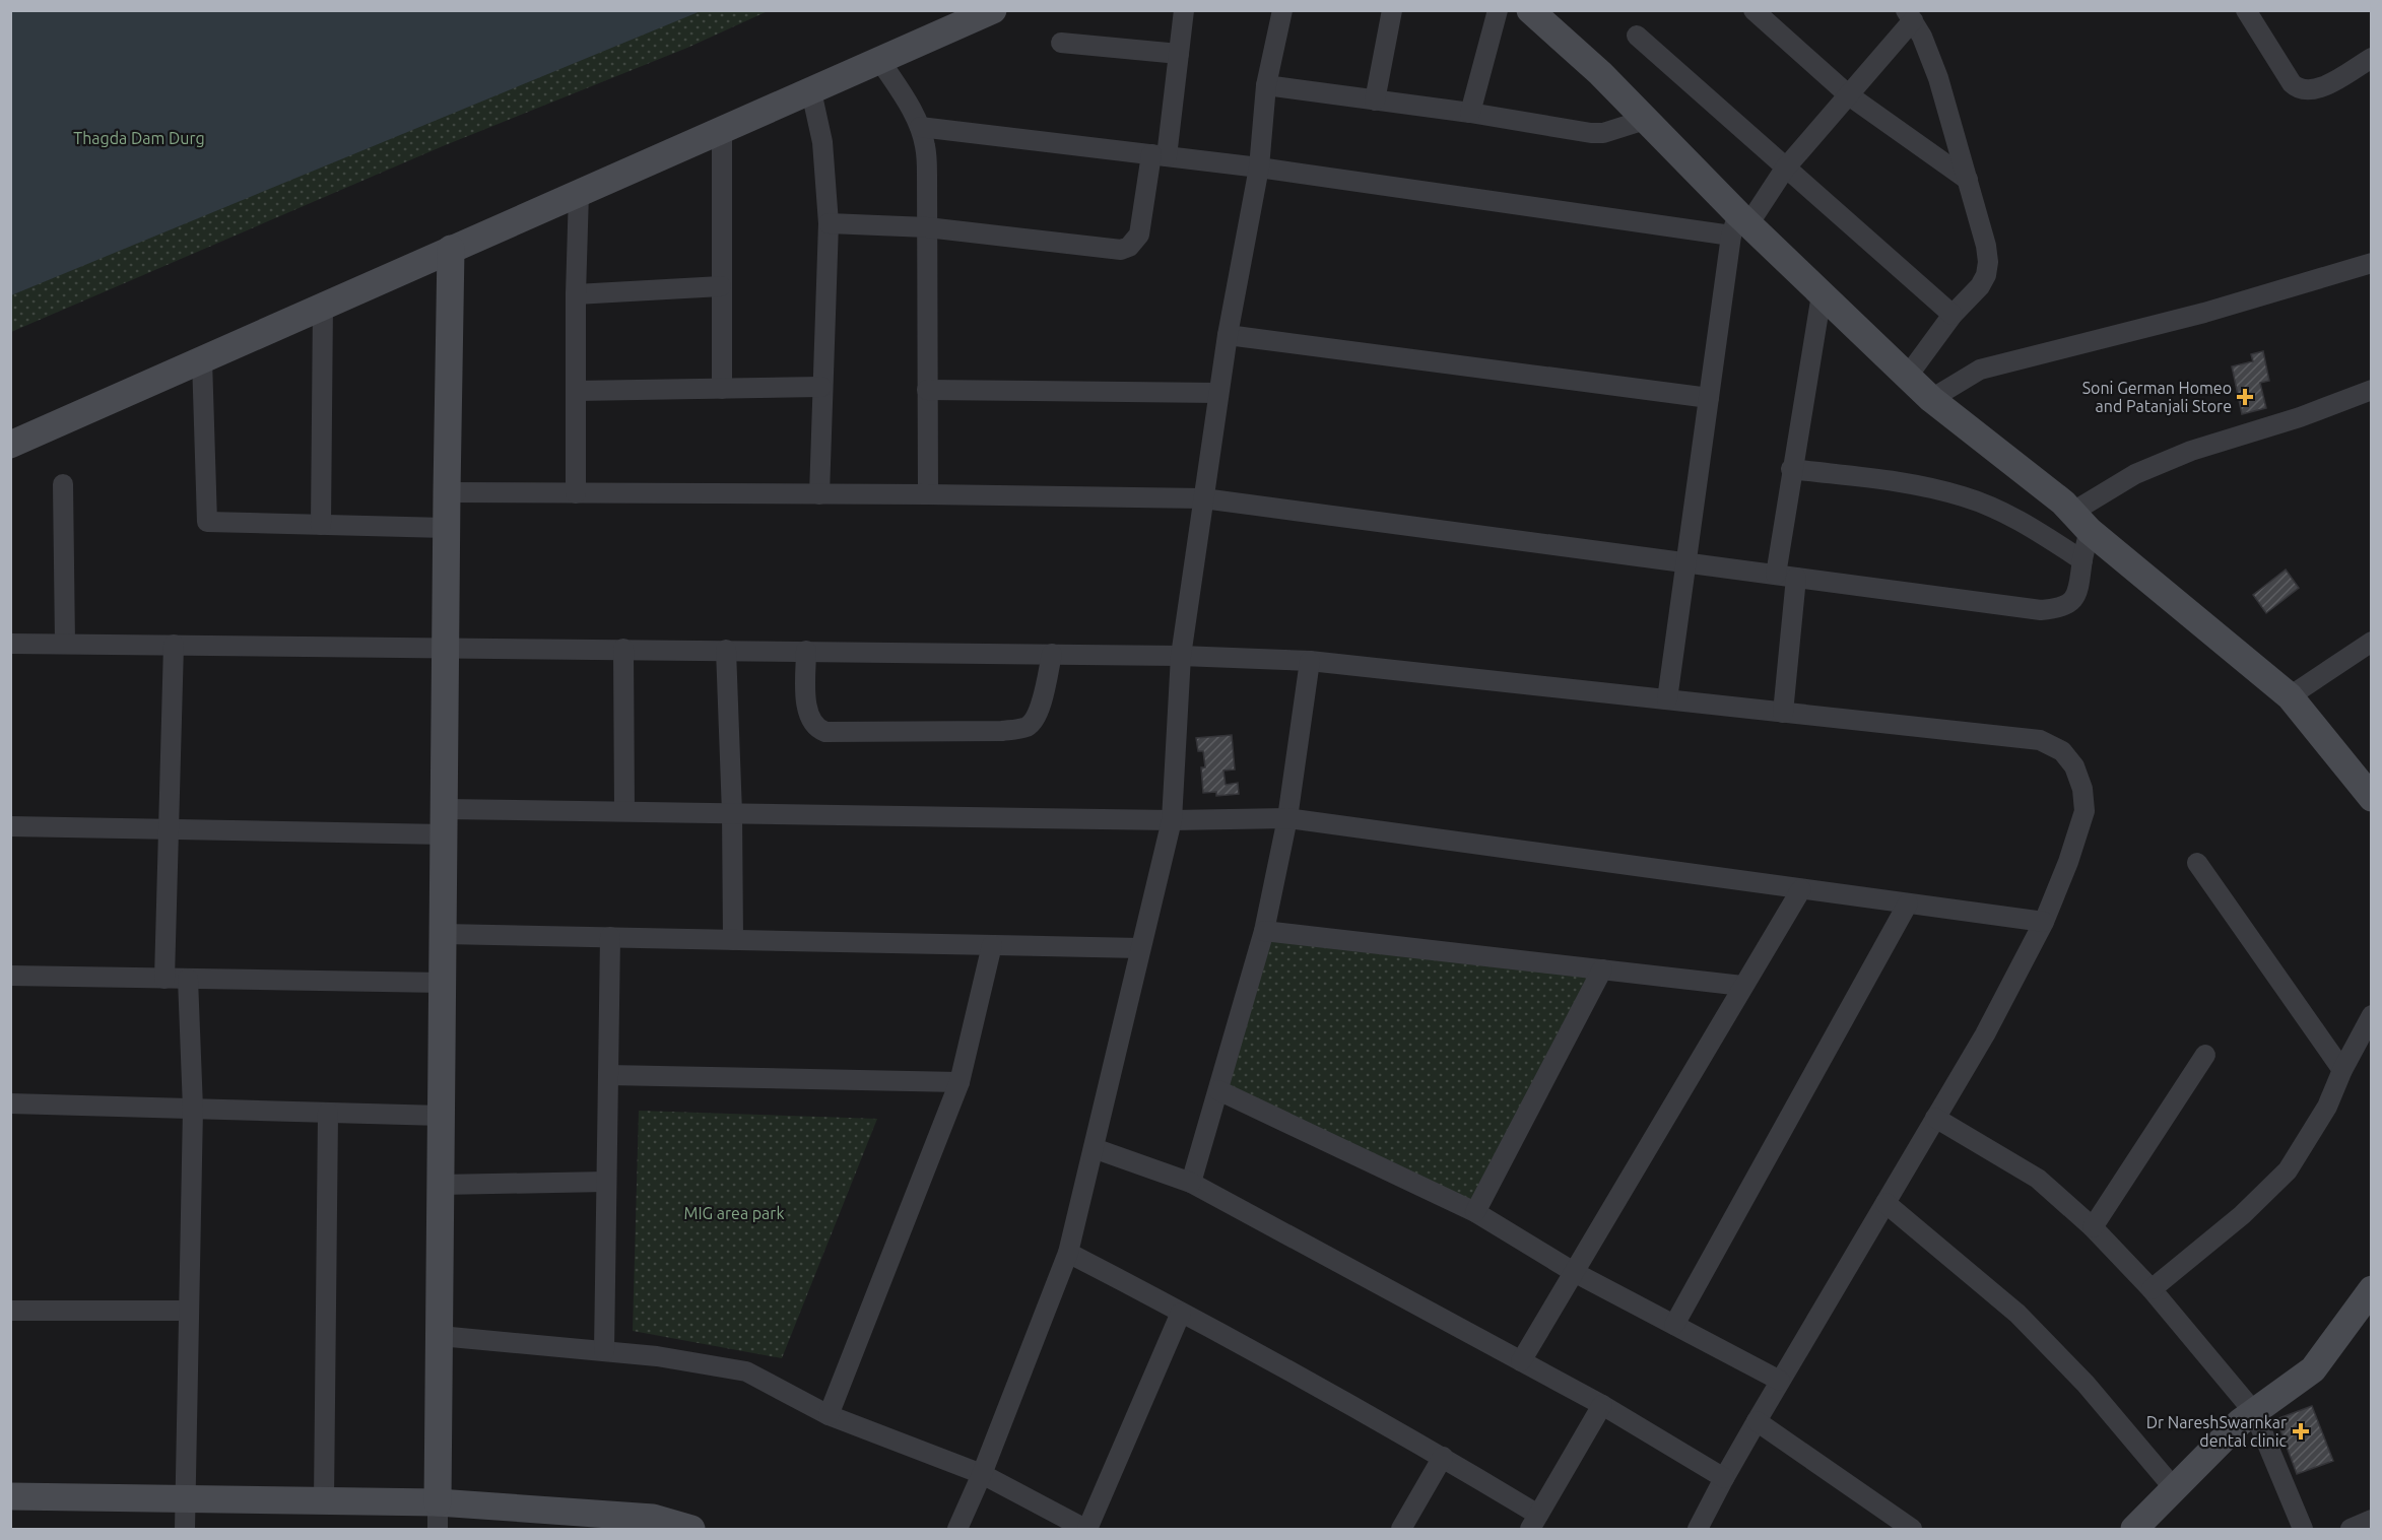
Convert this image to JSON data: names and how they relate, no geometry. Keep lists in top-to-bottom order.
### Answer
{
  "parks": ["Thagda Dam Durg", "MIG area park"],
  "places": {
    "health": ["Soni German Homeo and Patanjali Store", "Dr NareshSwarnkar dental clinic"]
  }
}
